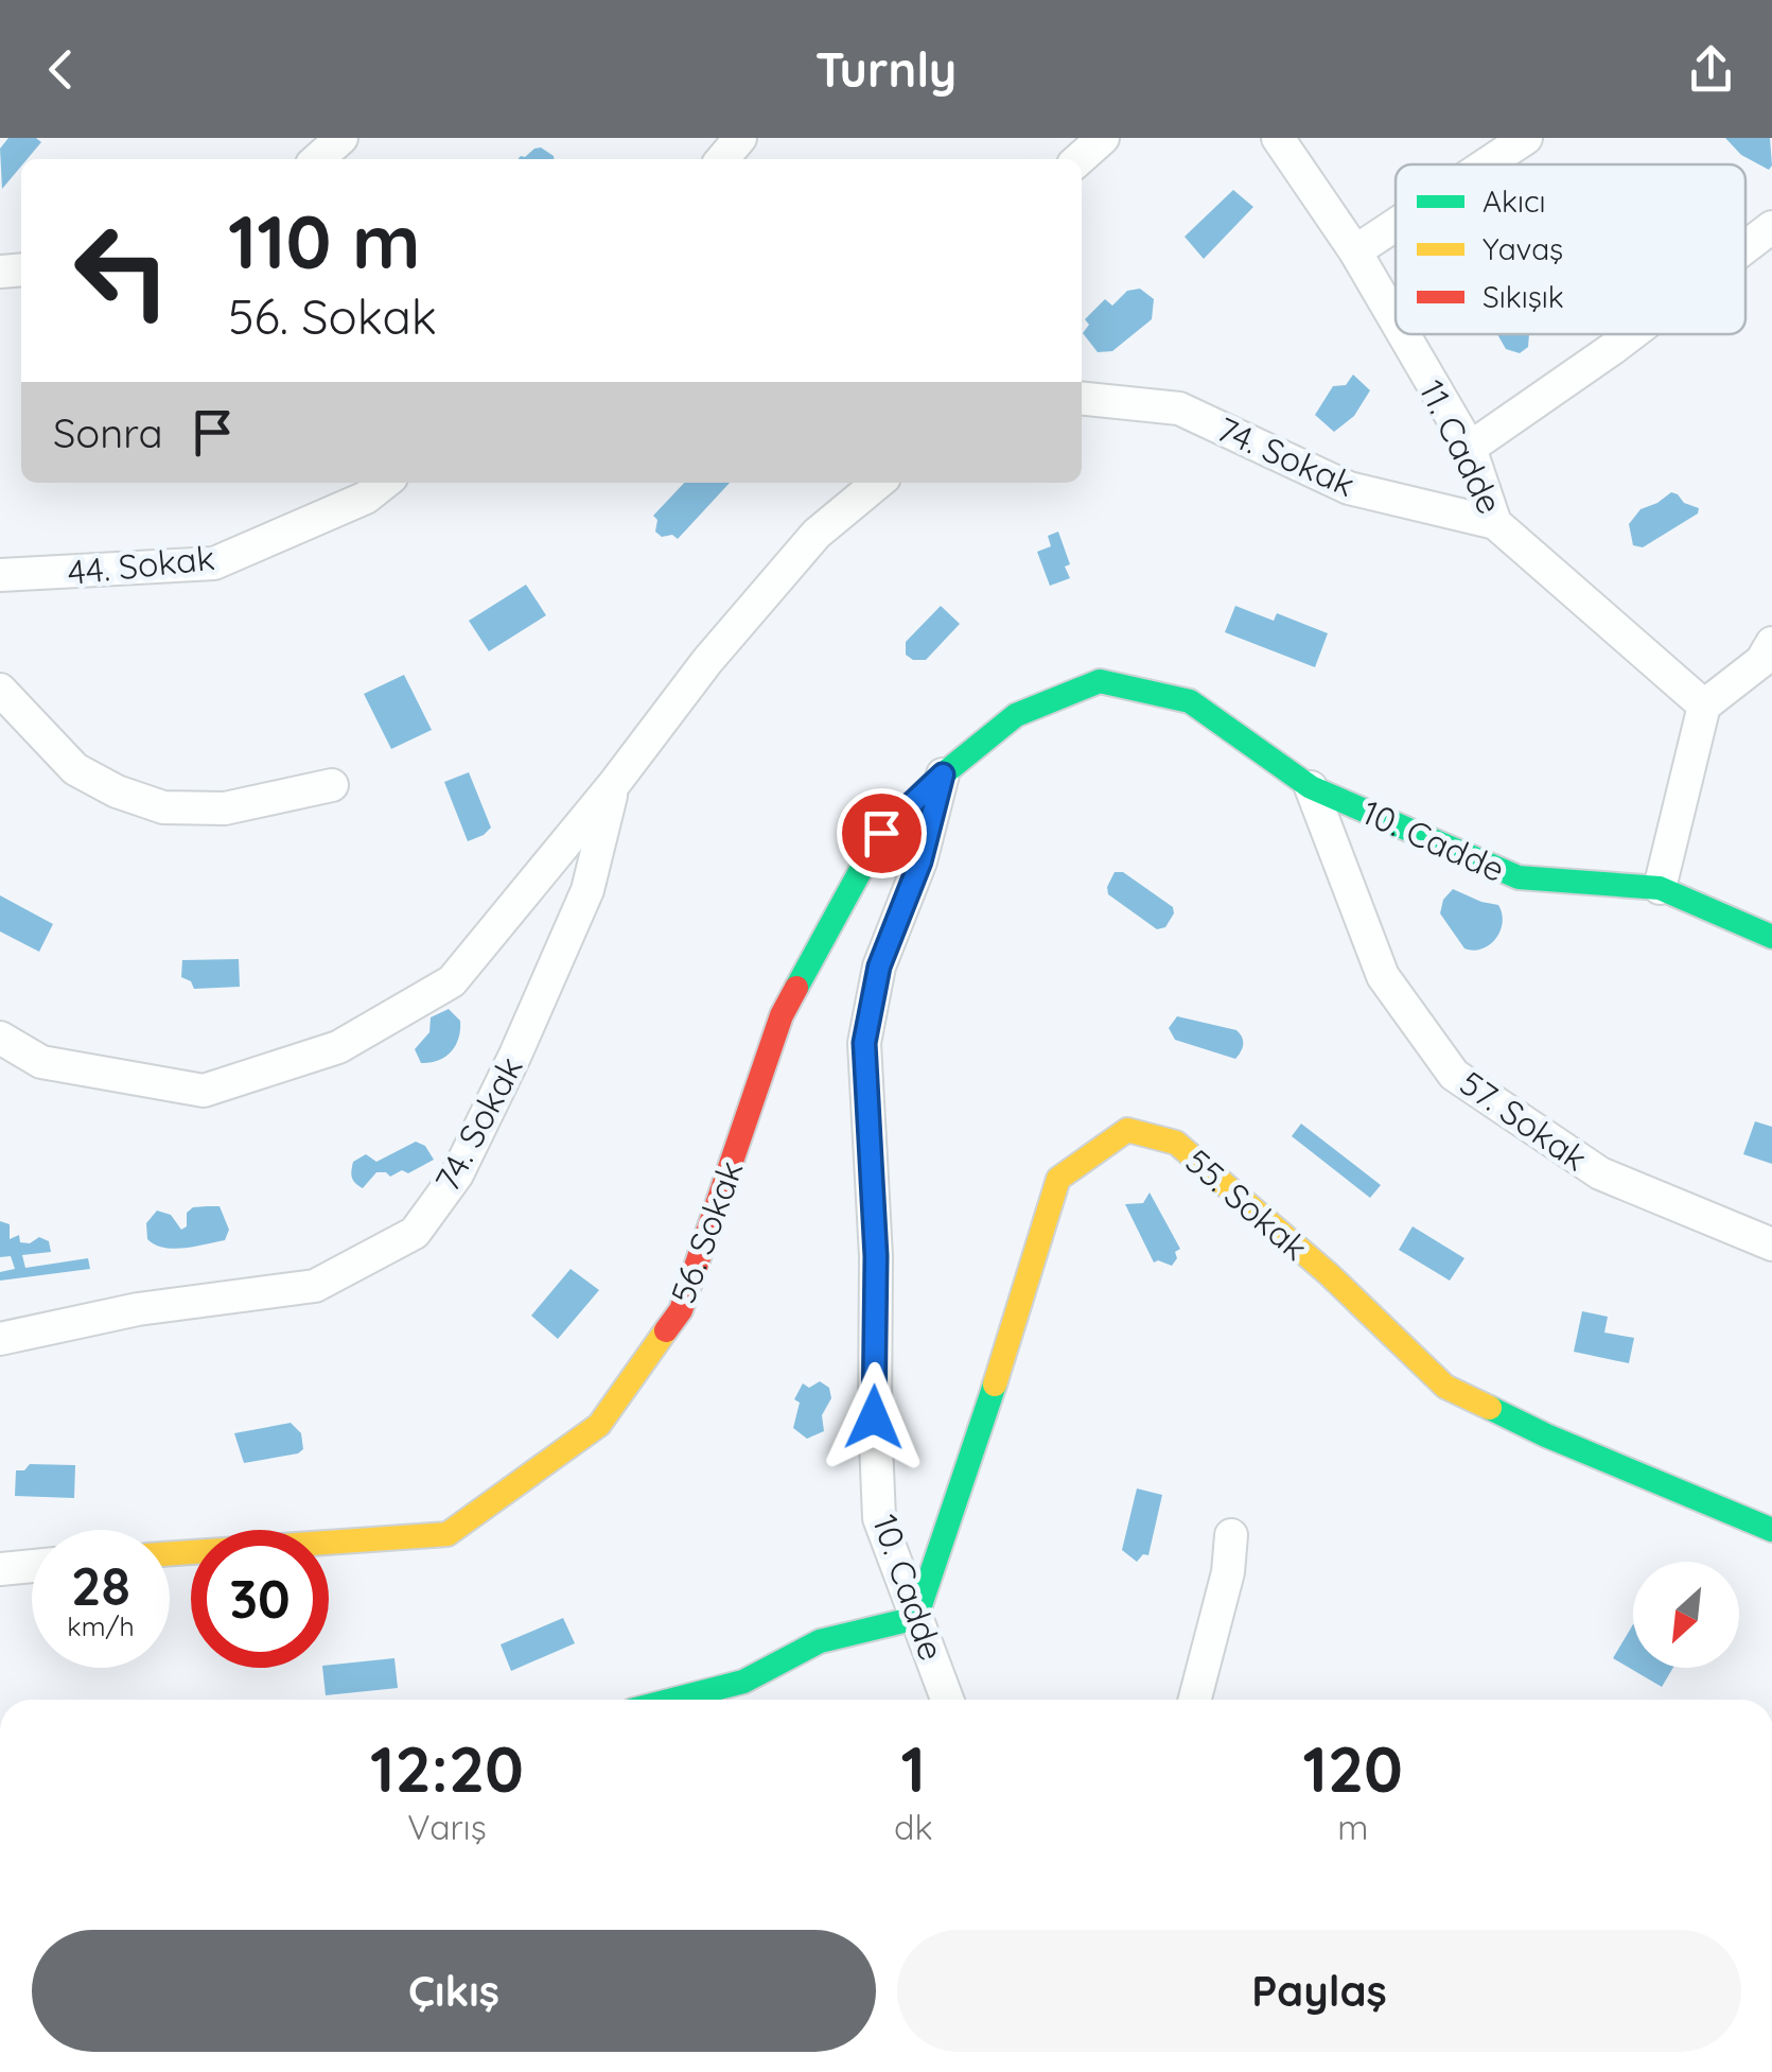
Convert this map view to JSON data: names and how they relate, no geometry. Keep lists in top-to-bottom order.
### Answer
{
  "streets": {
    "street": [
      "11. Cadde",
      "74. Sokak",
      "44. Sokak",
      "10. Cadde",
      "57. Sokak",
      "55. Sokak",
      "56. Sokak"
    ]
  },
  "crossings": [
    ["11. Cadde", "74. Sokak"],
    ["10. Cadde", "57. Sokak"],
    ["10. Cadde", "55. Sokak"],
    ["10. Cadde", "56. Sokak"],
    ["57. Sokak", "56. Sokak"]
  ],
  "legend": ["Akıcı", "Yavaş", "Sıkışık"],
  "north": "bottom left",
  "page": {
    "header": "Turnly",
    "turn": ["110 m", "56. Sokak"],
    "then": "Sonra",
    "speed": "28 km/h",
    "limit": "30",
    "eta": [
      "12:20",
      "Varış",
      "1",
      "dk",
      "120",
      "m"
    ],
    "buttons": ["Çıkış", "Paylaş"]
  }
}
